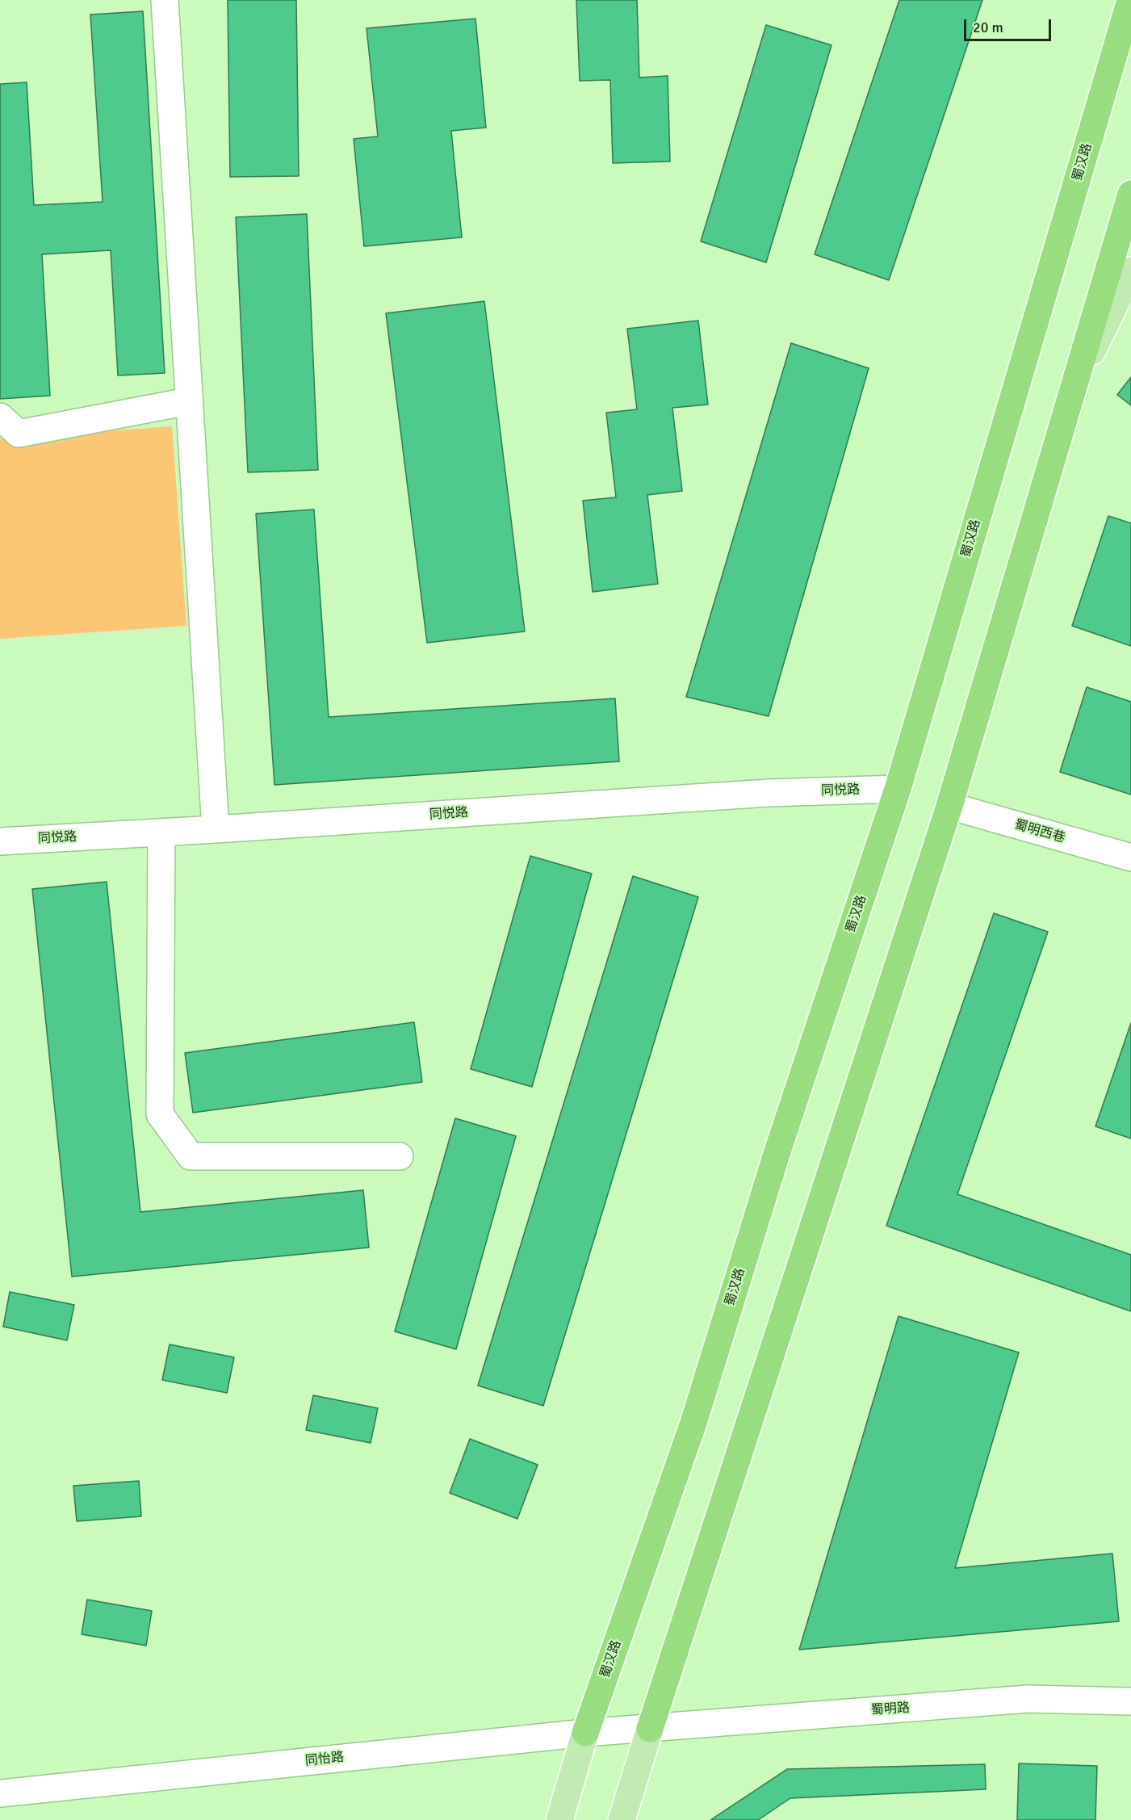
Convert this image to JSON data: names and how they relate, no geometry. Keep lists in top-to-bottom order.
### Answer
{
  "streets": {
    "highway": ["蜀汉路"],
    "street": [
      "同悦路",
      "蜀明西巷",
      "蜀明路",
      "同怡路"
    ]
  },
  "crossings": [
    ["蜀汉路", "同悦路"],
    ["蜀汉路", "同怡路"],
    ["蜀明路", "同怡路"]
  ],
  "scale_bar": "20 m"
}
